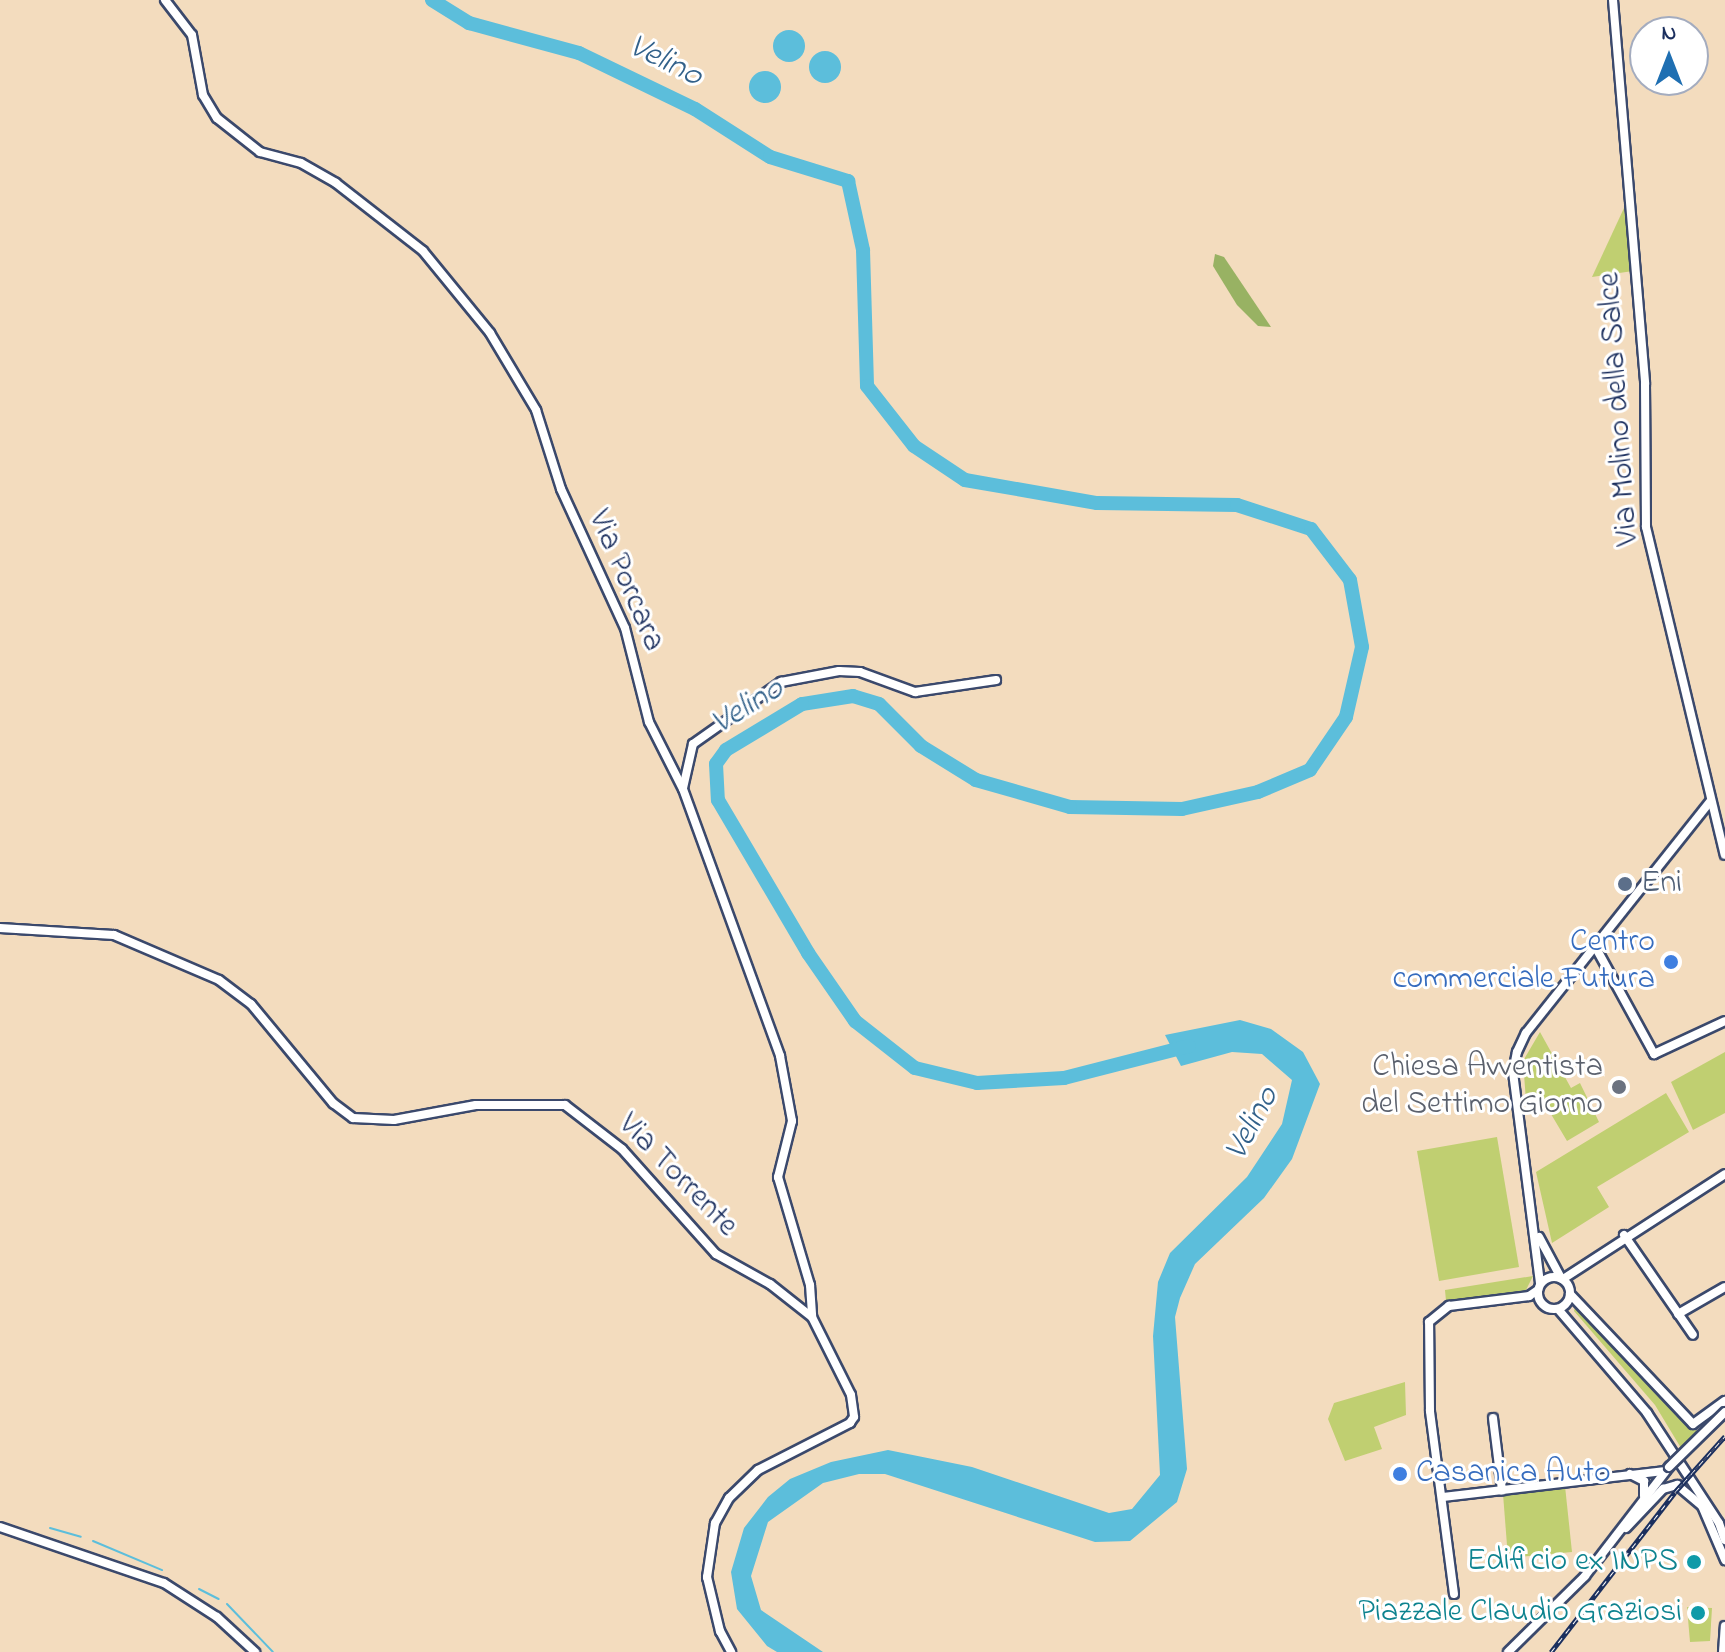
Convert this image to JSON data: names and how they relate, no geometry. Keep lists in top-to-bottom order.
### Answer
{
  "streets": {
    "street": ["Via Molino della Salce", "Via Porcara", "Via Torrente"]
  },
  "crossings": [
    ["Via Porcara", "Via Torrente"]
  ],
  "water": ["Velino"],
  "places": [
    "Eni",
    "Centro commerciale Futura",
    "Chiesa Avventista del Settimo Giorno",
    "Casanica Auto",
    "Edificio ex INPS",
    "Piazzale Claudio Graziosi"
  ],
  "north": "top"
}
